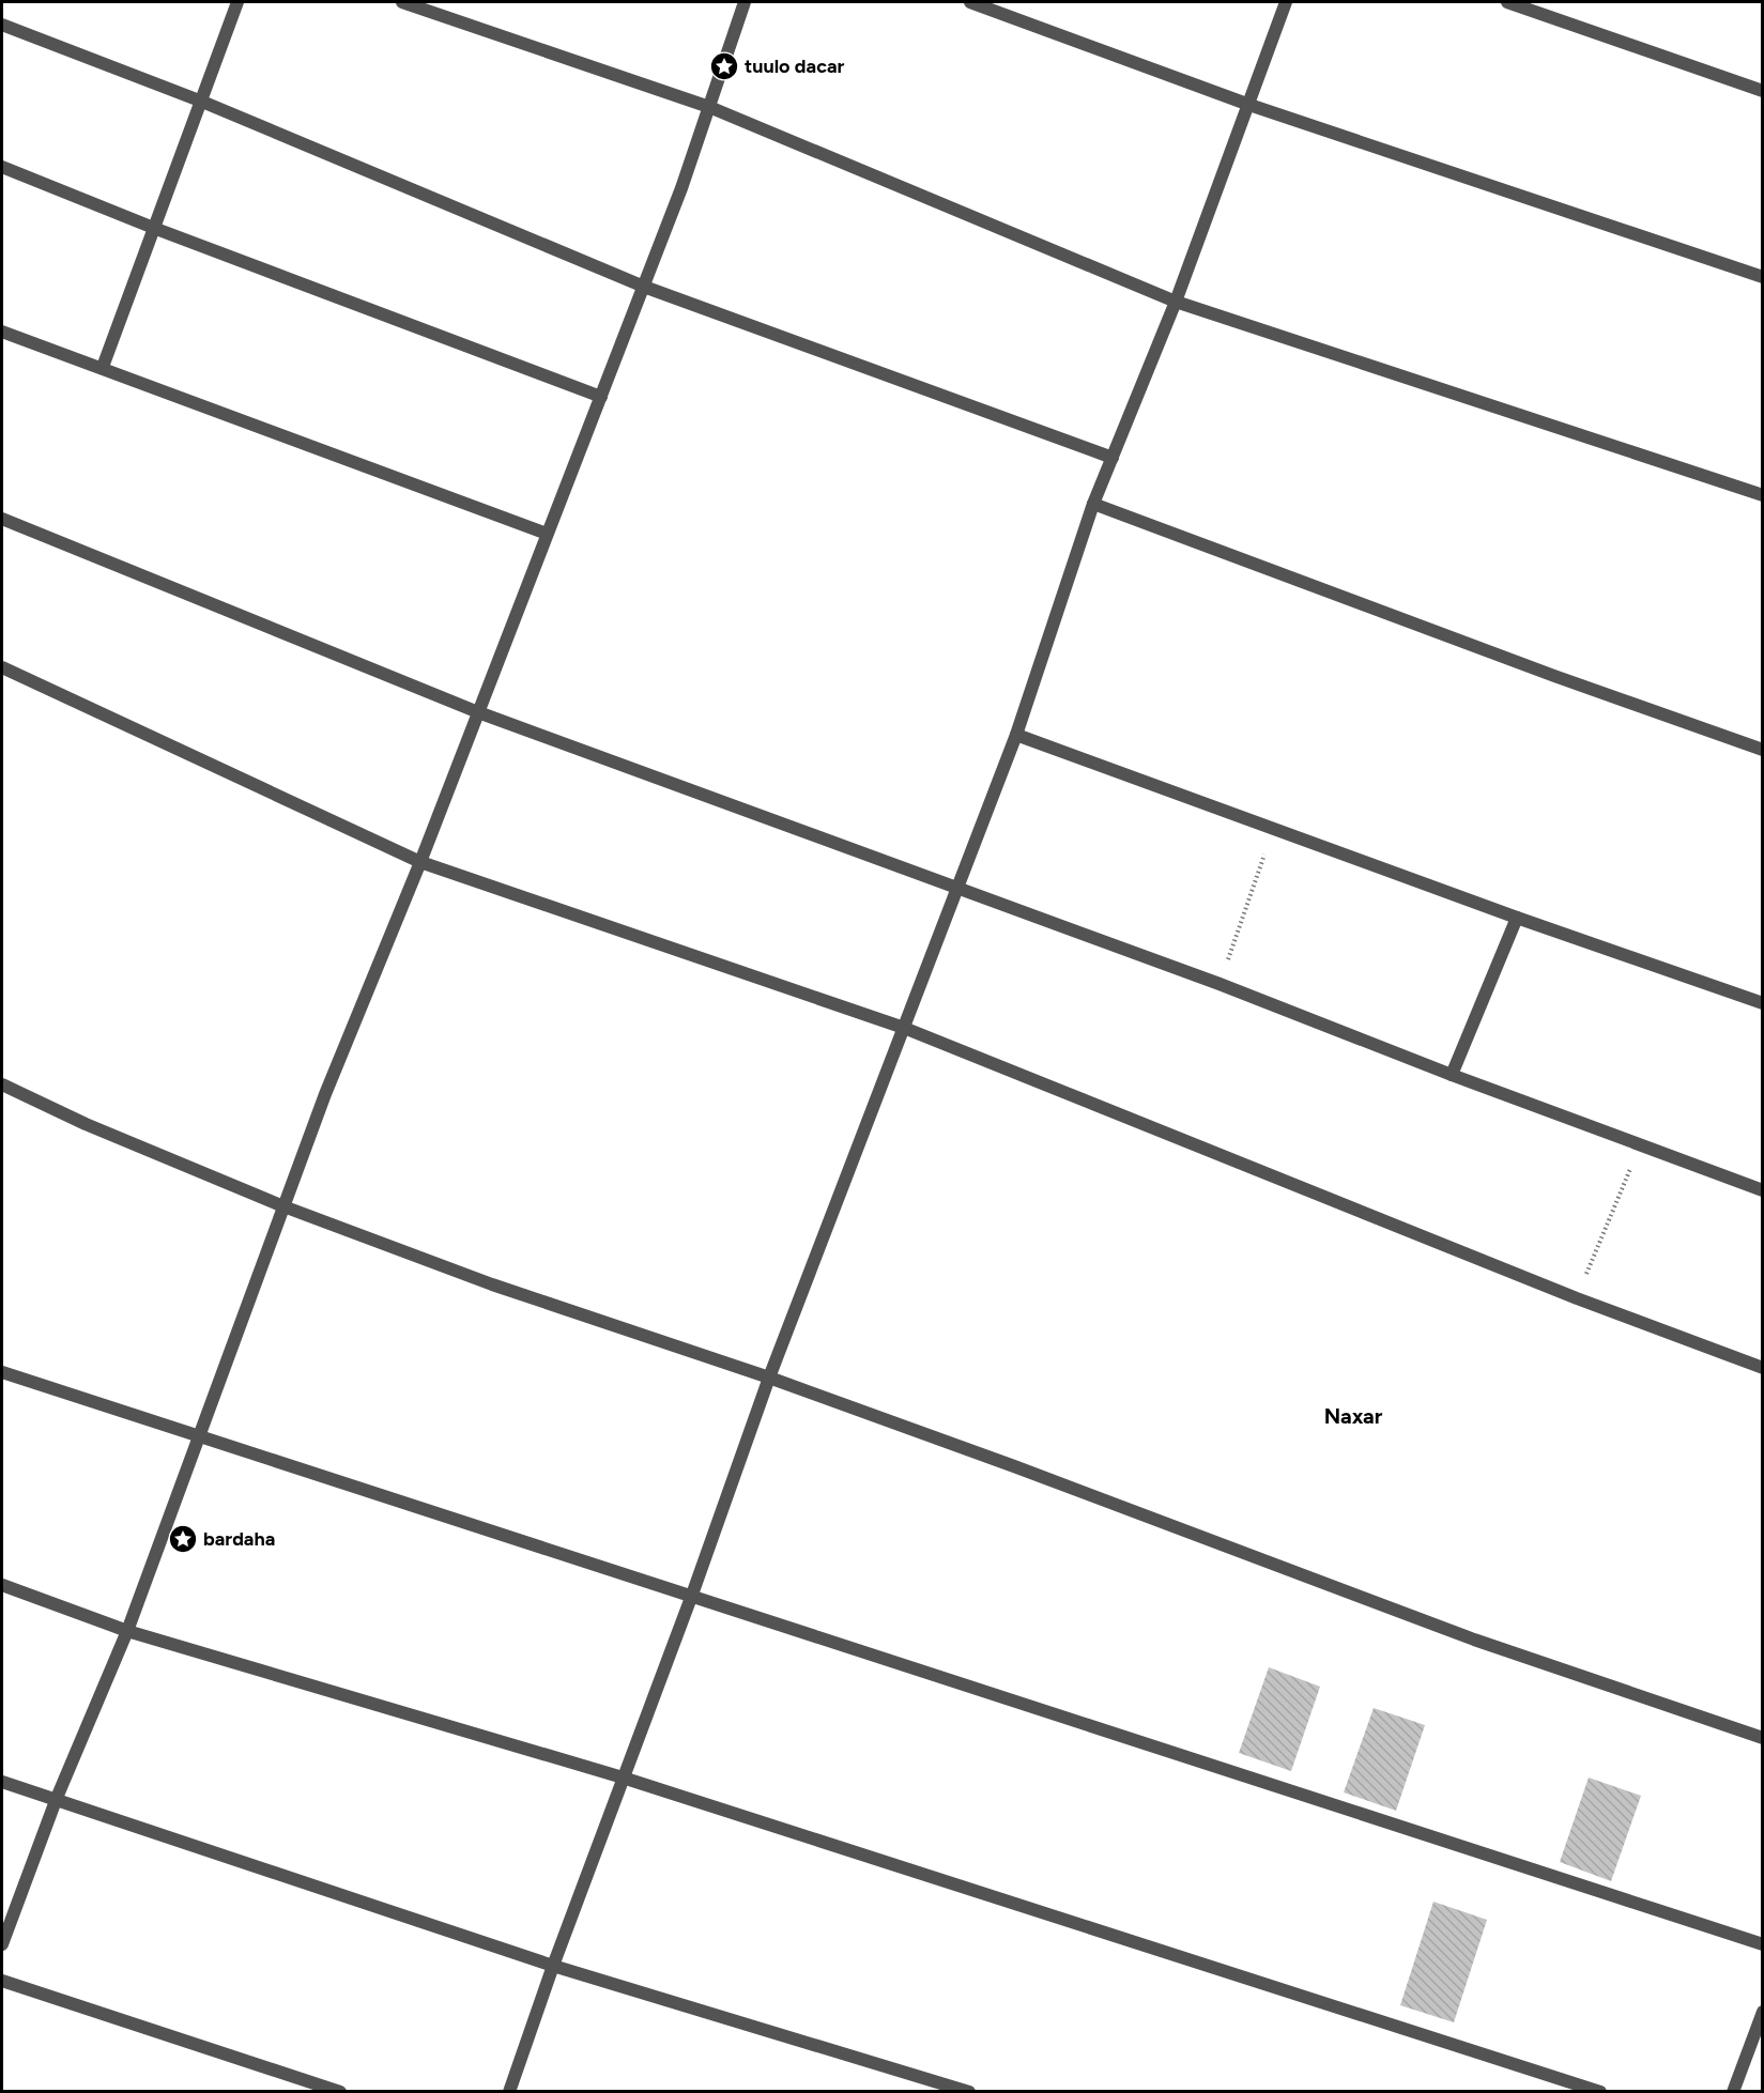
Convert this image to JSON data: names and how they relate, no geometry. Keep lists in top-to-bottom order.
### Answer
{
  "districts": ["Naxar"],
  "places": {
    "place": ["tuulo dacar", "bardaha"]
  }
}
